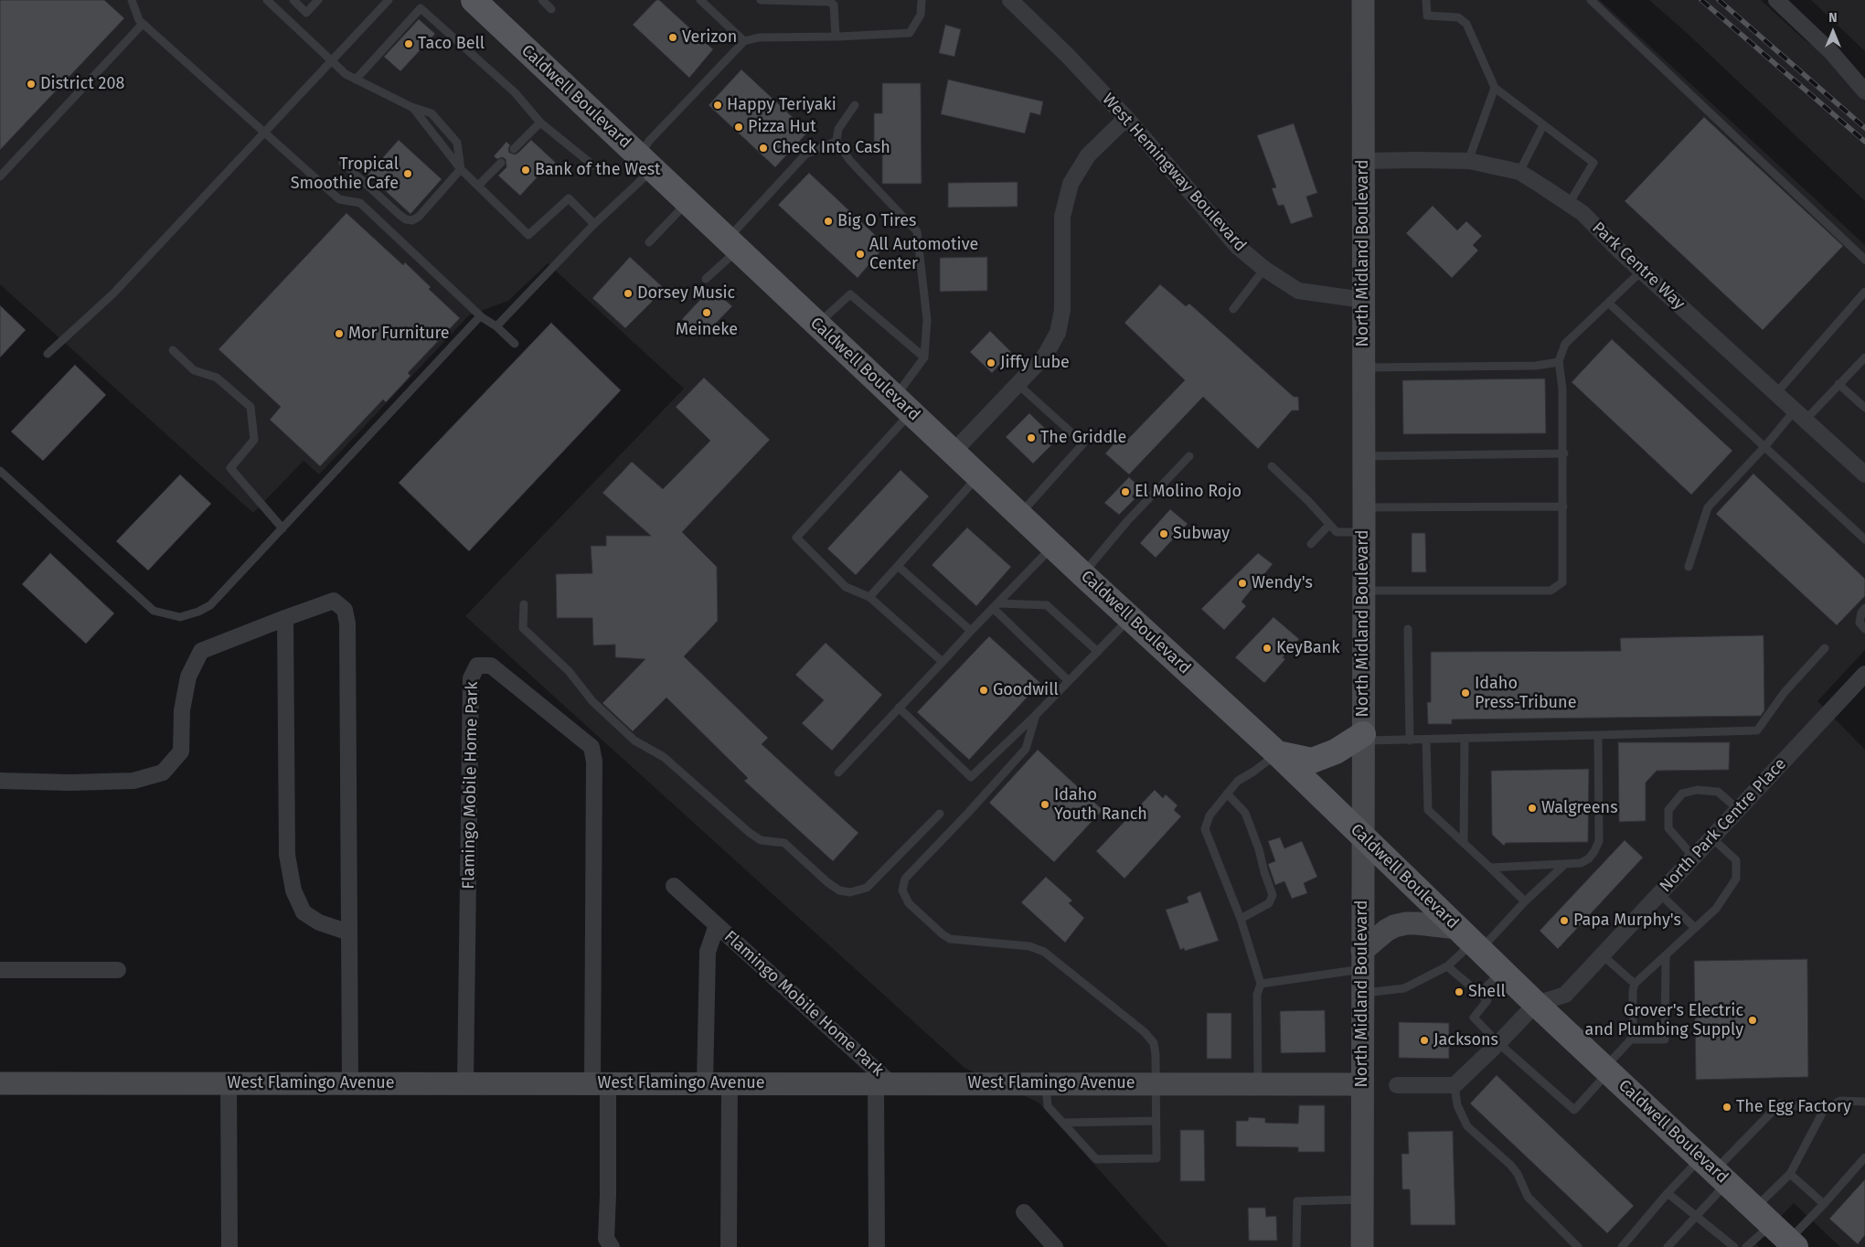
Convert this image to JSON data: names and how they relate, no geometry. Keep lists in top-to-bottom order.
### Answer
{
  "streets": {
    "main road": ["Caldwell Boulevard"],
    "street": [
      "West Hemingway Boulevard",
      "North Midland Boulevard",
      "Park Centre Way",
      "Flamingo Mobile Home Park",
      "North Park Centre Place",
      "West Flamingo Avenue"
    ]
  },
  "crossings": [
    ["Caldwell Boulevard", "North Midland Boulevard"],
    ["Caldwell Boulevard", "North Park Centre Place"],
    ["West Hemingway Boulevard", "North Midland Boulevard"],
    ["North Midland Boulevard", "Park Centre Way"],
    ["North Midland Boulevard", "West Flamingo Avenue"],
    ["Flamingo Mobile Home Park", "West Flamingo Avenue"]
  ],
  "places": [
    "Verizon",
    "Taco Bell",
    "District 208",
    "Happy Teriyaki",
    "Pizza Hut",
    "Check Into Cash",
    "Bank of the West",
    "Tropical Smoothie Cafe",
    "Big O Tires",
    "All Automotive Center",
    "Dorsey Music",
    "Meineke",
    "Mor Furniture",
    "Jiffy Lube",
    "The Griddle",
    "El Molino Rojo",
    "Subway",
    "Wendy's",
    "KeyBank",
    "Goodwill",
    "Idaho Press-Tribune",
    "Idaho Youth Ranch",
    "Walgreens",
    "Papa Murphy's",
    "Shell",
    "Grover's Electric and Plumbing Supply",
    "Jacksons",
    "The Egg Factory"
  ],
  "north": "top"
}
